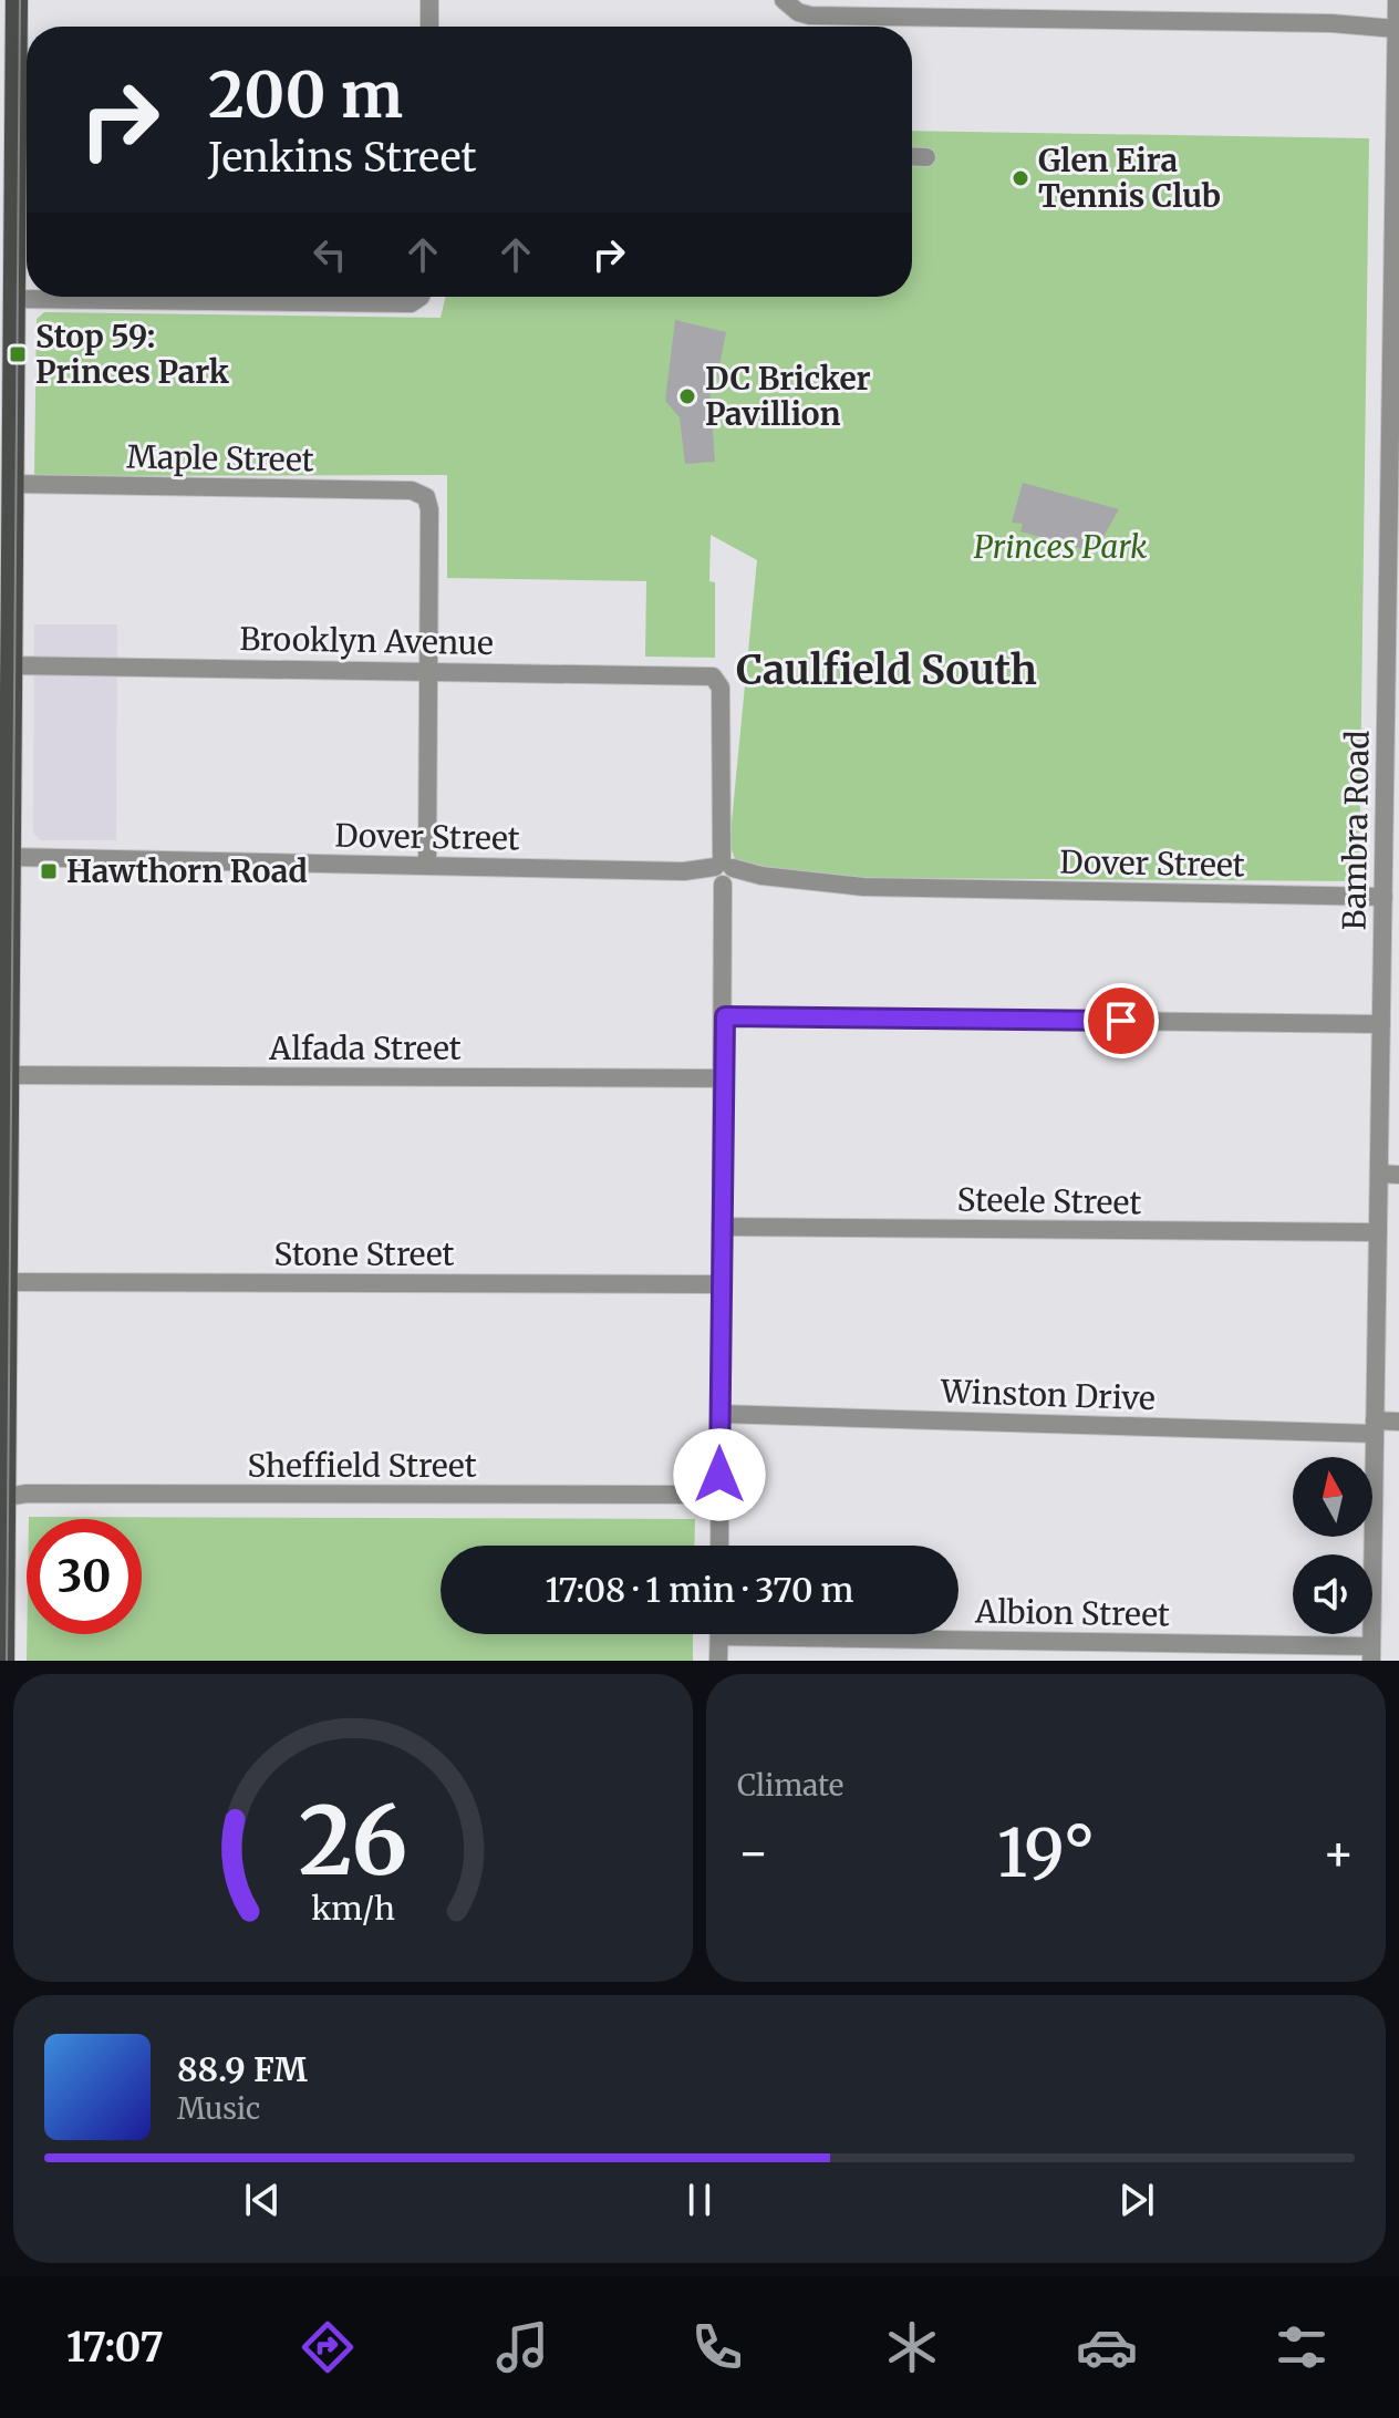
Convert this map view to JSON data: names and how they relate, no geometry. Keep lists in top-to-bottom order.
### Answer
{
  "streets": {
    "street": [
      "Maple Street",
      "Brooklyn Avenue",
      "Bambra Road",
      "Dover Street",
      "Alfada Street",
      "Steele Street",
      "Stone Street",
      "Winston Drive",
      "Sheffield Street",
      "Albion Street"
    ]
  },
  "crossings": [
    ["Maple Street", "Brooklyn Avenue"],
    ["Brooklyn Avenue", "Dover Street"],
    ["Bambra Road", "Dover Street"],
    ["Bambra Road", "Steele Street"],
    ["Bambra Road", "Winston Drive"],
    ["Bambra Road", "Albion Street"]
  ],
  "districts": ["Caulfield South"],
  "parks": ["Princes Park"],
  "places": {
    "other": ["Glen Eira Tennis Club", "DC Bricker Pavillion"],
    "transit": ["Stop 59: Princes Park", "Hawthorn Road"]
  },
  "north": "top",
  "page": {
    "turn": ["200 m", "Jenkins Street"],
    "limit": "30",
    "trip": "17:08 · 1 min · 370 m",
    "tile": "Climate",
    "heat": ["−", "19°", "+"],
    "song": ["88.9 FM", "Music"],
    "tabs": "17:07",
    "gauge": ["26", "km/h"]
  }
}
